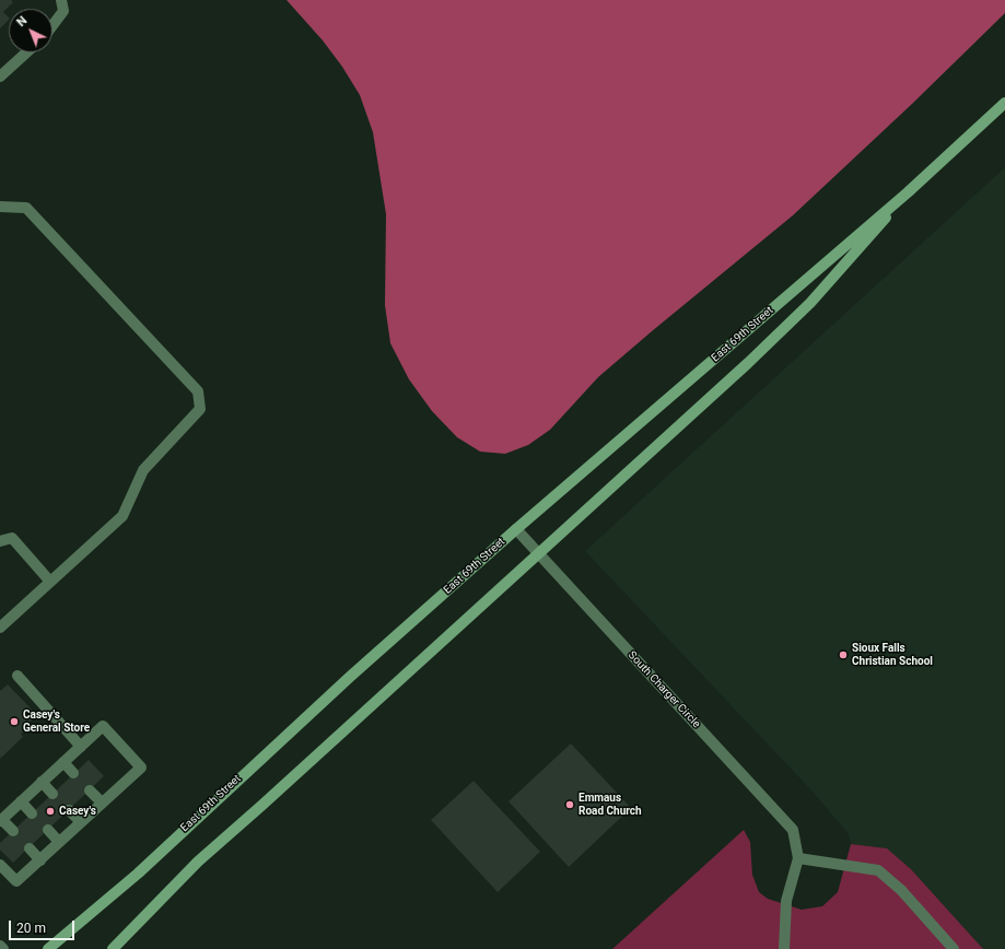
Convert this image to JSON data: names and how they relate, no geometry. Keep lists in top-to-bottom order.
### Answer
{
  "streets": {
    "main road": ["East 69th Street"],
    "street": ["South Charger Circle"]
  },
  "crossings": [
    ["East 69th Street", "South Charger Circle"]
  ],
  "places": [
    "Sioux Falls Christian School",
    "Casey's General Store",
    "Emmaus Road Church",
    "Casey's"
  ],
  "scale_bar": "20 m",
  "north": "top left"
}
